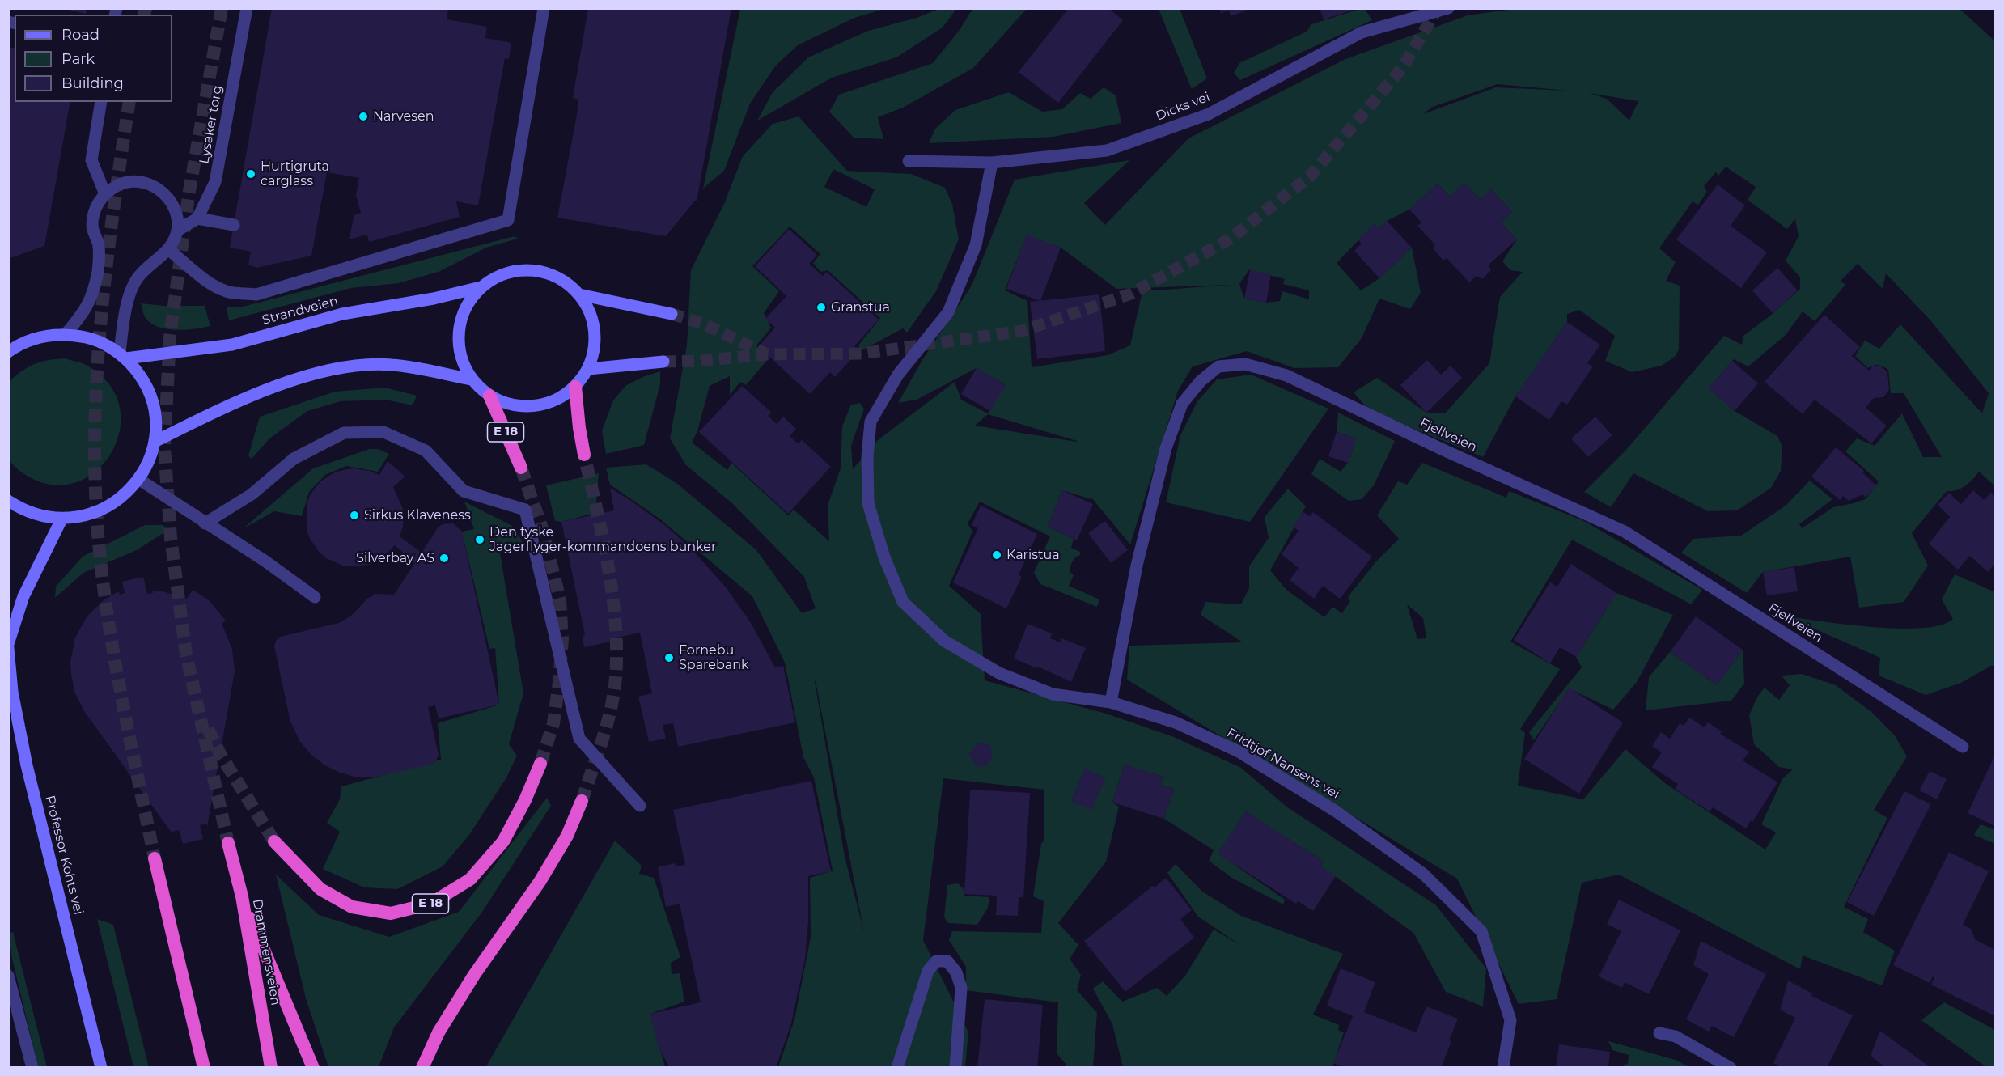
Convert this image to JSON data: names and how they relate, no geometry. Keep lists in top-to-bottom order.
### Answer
{
  "streets": {
    "highway": ["E 18", "Drammensveien"],
    "main road": ["Strandveien", "Professor Kohts vei"],
    "street": [
      "Dicks vei",
      "Lysaker torg",
      "Fjellveien",
      "Fridtjof Nansens vei"
    ]
  },
  "crossings": [
    ["Dicks vei", "Fridtjof Nansens vei"],
    ["Strandveien", "E 18"],
    ["Fjellveien", "Fridtjof Nansens vei"]
  ],
  "places": [
    "Narvesen",
    "Hurtigruta carglass",
    "Granstua",
    "Sirkus Klaveness",
    "Den tyske Jagerflyger-kommandoens bunker",
    "Karistua",
    "Silverbay AS",
    "Fornebu Sparebank"
  ],
  "legend": ["Road", "Park", "Building"]
}
